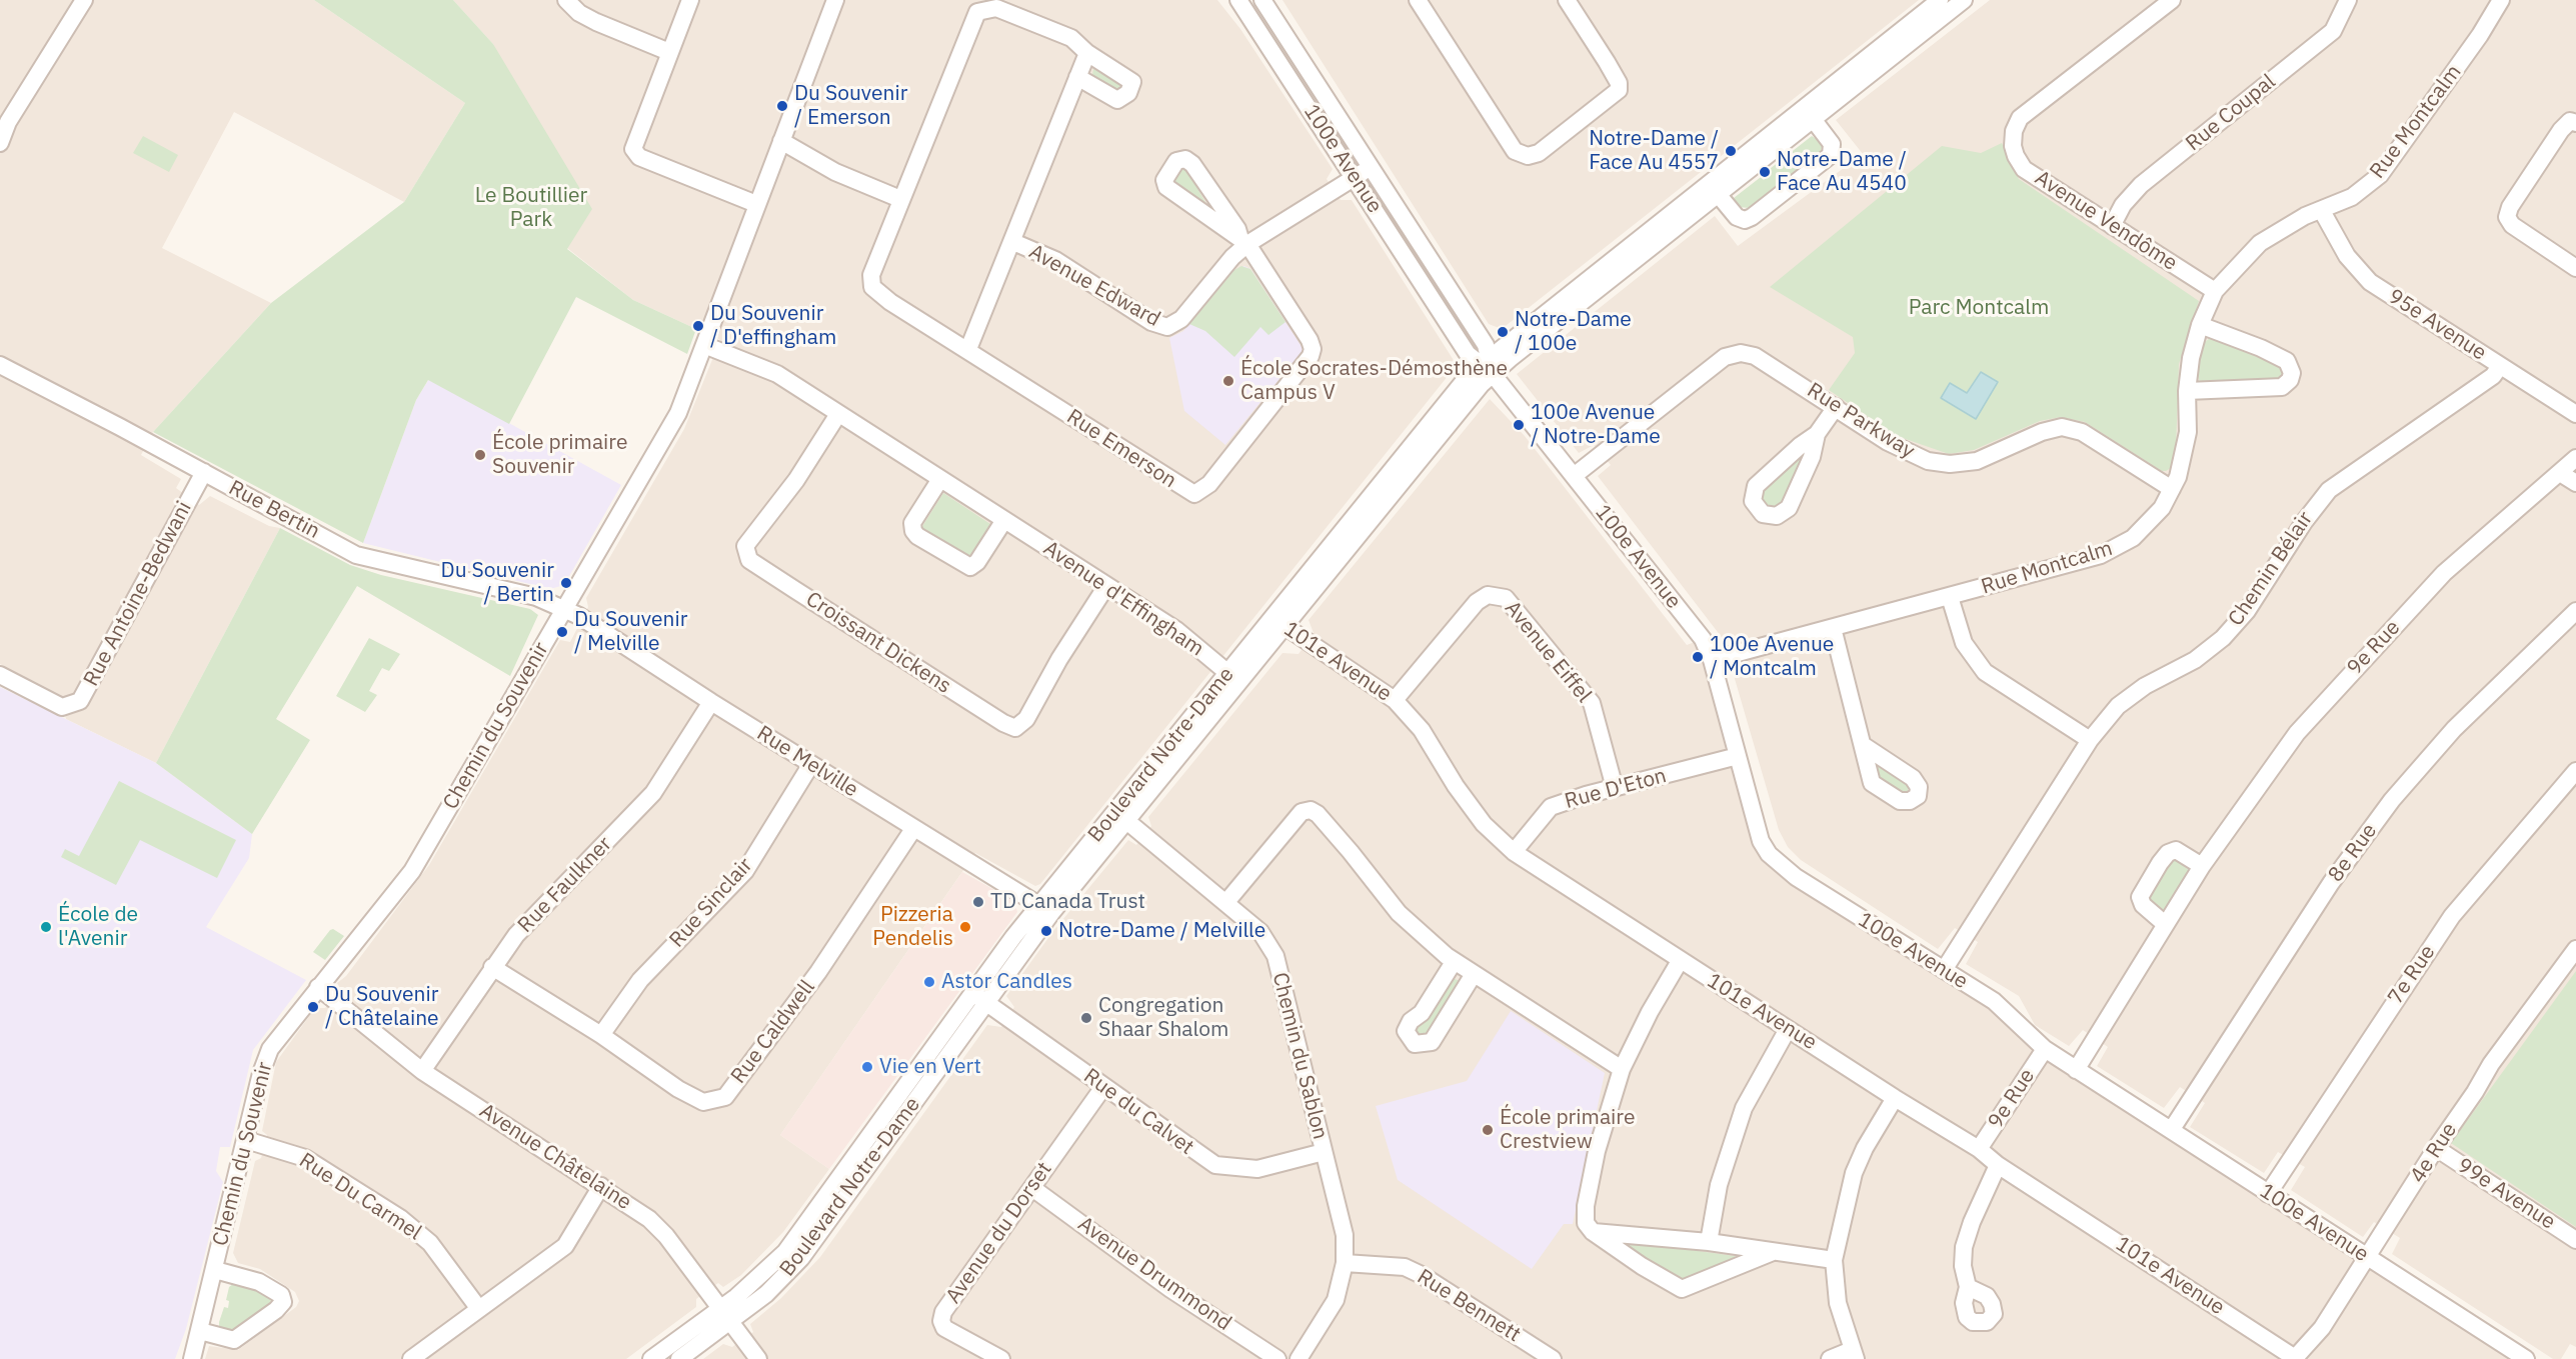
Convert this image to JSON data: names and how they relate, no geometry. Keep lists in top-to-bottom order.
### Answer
{
  "streets": {
    "street": [
      "Rue Coupal",
      "Rue Montcalm",
      "100e Avenue",
      "Avenue Vendôme",
      "Avenue Edward",
      "95e Avenue",
      "Rue Parkway",
      "Rue Emerson",
      "Rue Bertin",
      "Chemin Bélair",
      "Rue Antoine-Bedwani",
      "Avenue d'Effingham",
      "Croissant Dickens",
      "9e Rue",
      "Avenue Eiffel",
      "101e Avenue",
      "Chemin du Souvenir",
      "Boulevard Notre-Dame",
      "Rue Melville",
      "Rue D'Eton",
      "8e Rue",
      "Rue Faulkner",
      "Rue Sinclair",
      "7e Rue",
      "Rue Caldwell",
      "Chemin du Sablon",
      "Rue du Calvet",
      "4e Rue",
      "Avenue Châtelaine",
      "99e Avenue",
      "Rue Du Carmel",
      "Avenue du Dorset",
      "Avenue Drummond",
      "Rue Bennett"
    ]
  },
  "crossings": [
    ["Rue Coupal", "Avenue Vendôme"],
    ["Rue Montcalm", "100e Avenue"],
    ["Rue Montcalm", "Avenue Vendôme"],
    ["Rue Montcalm", "95e Avenue"],
    ["Rue Montcalm", "Rue Parkway"],
    ["100e Avenue", "Avenue Edward"],
    ["100e Avenue", "Rue Parkway"],
    ["100e Avenue", "Chemin Bélair"],
    ["100e Avenue", "9e Rue"],
    ["100e Avenue", "Boulevard Notre-Dame"],
    ["100e Avenue", "Rue D'Eton"],
    ["100e Avenue", "8e Rue"],
    ["100e Avenue", "7e Rue"],
    ["100e Avenue", "4e Rue"],
    ["Avenue Edward", "Rue Emerson"],
    ["95e Avenue", "Chemin Bélair"],
    ["Rue Bertin", "Rue Antoine-Bedwani"],
    ["Rue Bertin", "Chemin du Souvenir"],
    ["Rue Bertin", "Rue Melville"],
    ["Avenue d'Effingham", "Croissant Dickens"],
    ["Avenue d'Effingham", "Chemin du Souvenir"],
    ["Avenue d'Effingham", "Boulevard Notre-Dame"],
    ["9e Rue", "101e Avenue"],
    ["Avenue Eiffel", "101e Avenue"],
    ["Avenue Eiffel", "Rue D'Eton"],
    ["101e Avenue", "Boulevard Notre-Dame"],
    ["101e Avenue", "Rue D'Eton"],
    ["101e Avenue", "4e Rue"],
    ["Chemin du Souvenir", "Rue Melville"],
    ["Chemin du Souvenir", "Avenue Châtelaine"],
    ["Chemin du Souvenir", "Rue Du Carmel"],
    ["Boulevard Notre-Dame", "Rue Melville"],
    ["Boulevard Notre-Dame", "Chemin du Sablon"],
    ["Boulevard Notre-Dame", "Rue du Calvet"],
    ["Boulevard Notre-Dame", "Avenue Châtelaine"],
    ["Rue Melville", "Rue Faulkner"],
    ["Rue Melville", "Rue Sinclair"],
    ["Rue Melville", "Rue Caldwell"],
    ["Rue Faulkner", "Rue Caldwell"],
    ["Rue Faulkner", "Avenue Châtelaine"],
    ["Rue Sinclair", "Rue Caldwell"],
    ["Chemin du Sablon", "Rue du Calvet"],
    ["Chemin du Sablon", "Rue Bennett"],
    ["Rue du Calvet", "Avenue du Dorset"],
    ["4e Rue", "99e Avenue"],
    ["Avenue du Dorset", "Avenue Drummond"]
  ],
  "parks": ["Le Boutillier Park", "Parc Montcalm"],
  "places": [
    "Du Souvenir / Emerson",
    "Notre-Dame / Face Au 4557",
    "Notre-Dame / Face Au 4540",
    "Du Souvenir / D'effingham",
    "Notre-Dame / 100e",
    "École Socrates-Démosthène Campus V",
    "100e Avenue / Notre-Dame",
    "École primaire Souvenir",
    "Du Souvenir / Bertin",
    "Du Souvenir / Melville",
    "100e Avenue / Montcalm",
    "TD Canada Trust",
    "École de l'Avenir",
    "Pizzeria Pendelis",
    "Notre-Dame / Melville",
    "Astor Candles",
    "Du Souvenir / Châtelaine",
    "Congregation Shaar Shalom",
    "Vie en Vert",
    "École primaire Crestview"
  ]
}
